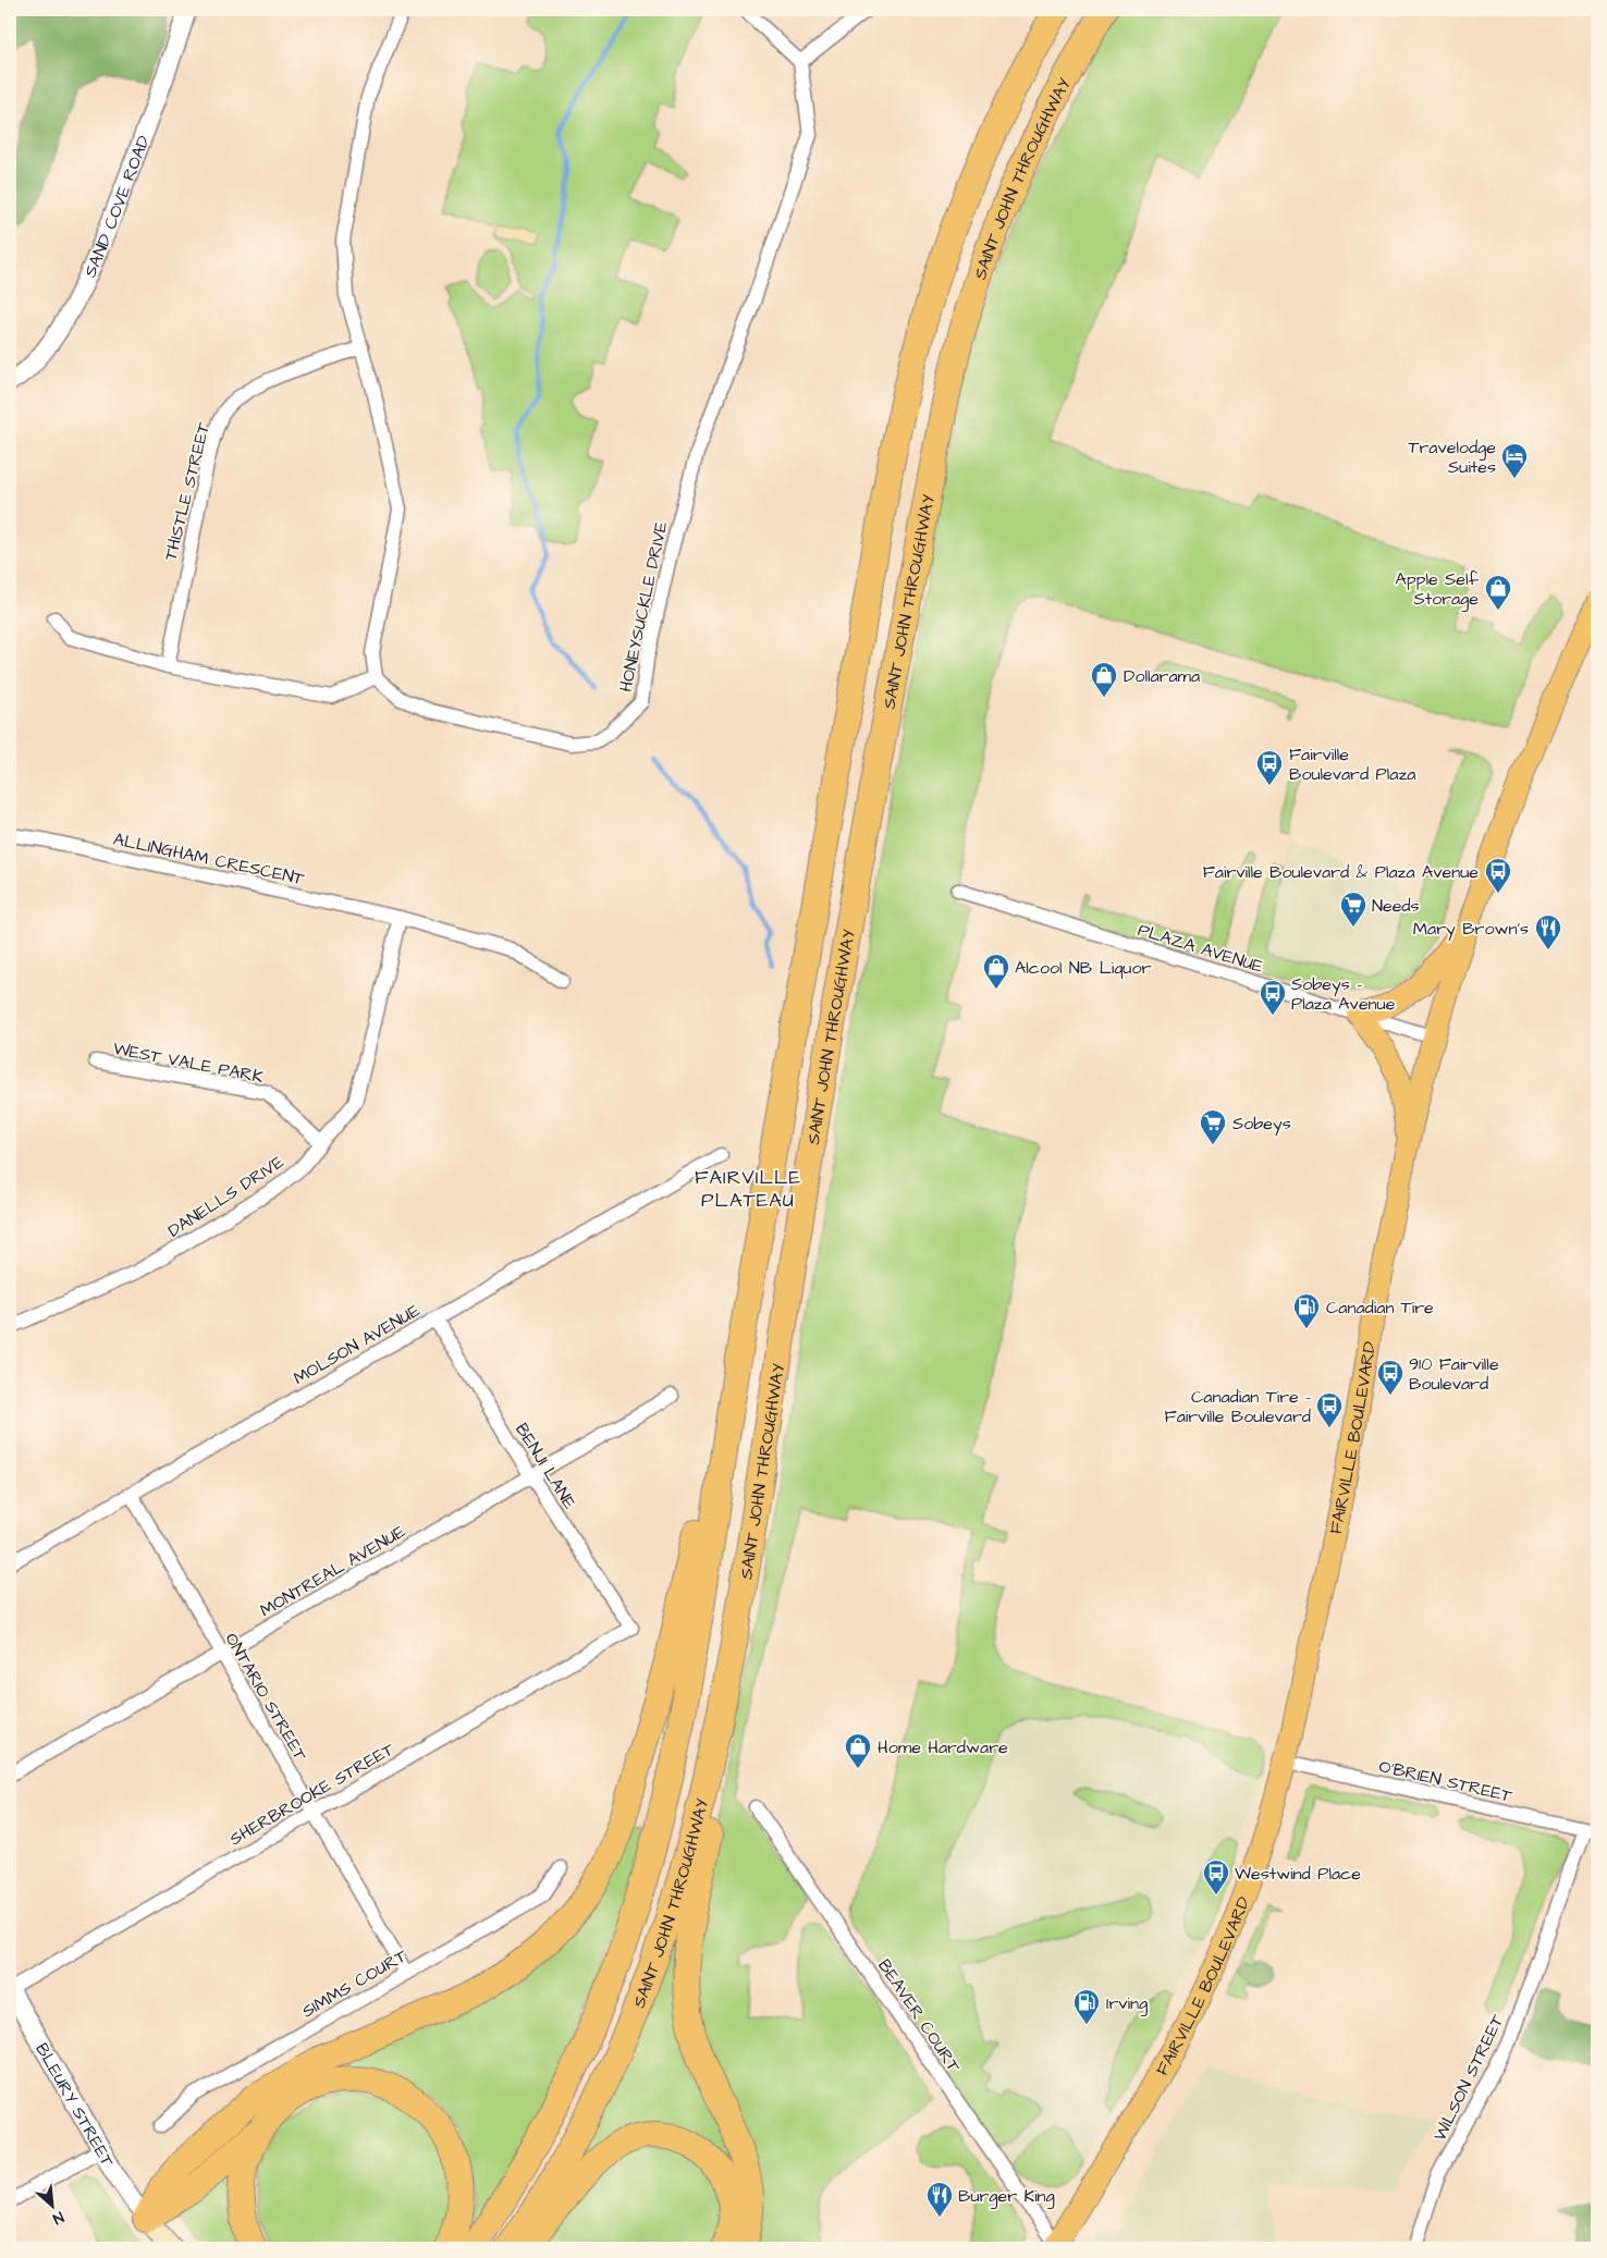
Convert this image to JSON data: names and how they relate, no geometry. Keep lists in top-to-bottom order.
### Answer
{
  "streets": {
    "highway": ["SAINT JOHN THROUGHWAY"],
    "main road": ["FAIRVILLE BOULEVARD"],
    "street": [
      "SAND COVE ROAD",
      "THISTLE STREET",
      "HONEYSUCKLE DRIVE",
      "ALLINGHAM CRESCENT",
      "PLAZA AVENUE",
      "WEST VALE PARK",
      "DANELLS DRIVE",
      "MOLSON AVENUE",
      "BENJI LANE",
      "MONTREAL AVENUE",
      "ONTARIO STREET",
      "O'BRIEN STREET",
      "SHERBROOKE STREET",
      "SIMMS COURT",
      "BEAVER COURT",
      "WILSON STREET",
      "BLEURY STREET"
    ]
  },
  "crossings": [
    ["ALLINGHAM CRESCENT", "DANELLS DRIVE"],
    ["PLAZA AVENUE", "FAIRVILLE BOULEVARD"],
    ["WEST VALE PARK", "DANELLS DRIVE"],
    ["MOLSON AVENUE", "BENJI LANE"],
    ["MOLSON AVENUE", "ONTARIO STREET"],
    ["FAIRVILLE BOULEVARD", "O'BRIEN STREET"],
    ["FAIRVILLE BOULEVARD", "BEAVER COURT"],
    ["BENJI LANE", "MONTREAL AVENUE"],
    ["BENJI LANE", "SHERBROOKE STREET"],
    ["MONTREAL AVENUE", "ONTARIO STREET"],
    ["ONTARIO STREET", "SHERBROOKE STREET"],
    ["ONTARIO STREET", "SIMMS COURT"],
    ["O'BRIEN STREET", "WILSON STREET"],
    ["SHERBROOKE STREET", "BLEURY STREET"]
  ],
  "districts": ["FAIRVILLE PLATEAU"],
  "places": {
    "hotel": ["Travelodge Suites"],
    "shop": [
      "Apple Self Storage",
      "Dollarama",
      "Alcool NB Liquor",
      "Home Hardware"
    ],
    "bus stop": [
      "Fairville Boulevard Plaza",
      "Fairville Boulevard & Plaza Avenue",
      "Sobeys - Plaza Avenue",
      "910 Fairville Boulevard",
      "Canadian Tire - Fairville Boulevard",
      "Westwind Place"
    ],
    "supermarket": ["Needs", "Sobeys"],
    "restaurant": ["Mary Brown's", "Burger King"],
    "fuel station": ["Canadian Tire", "Irving"]
  },
  "north": "bottom right"
}
